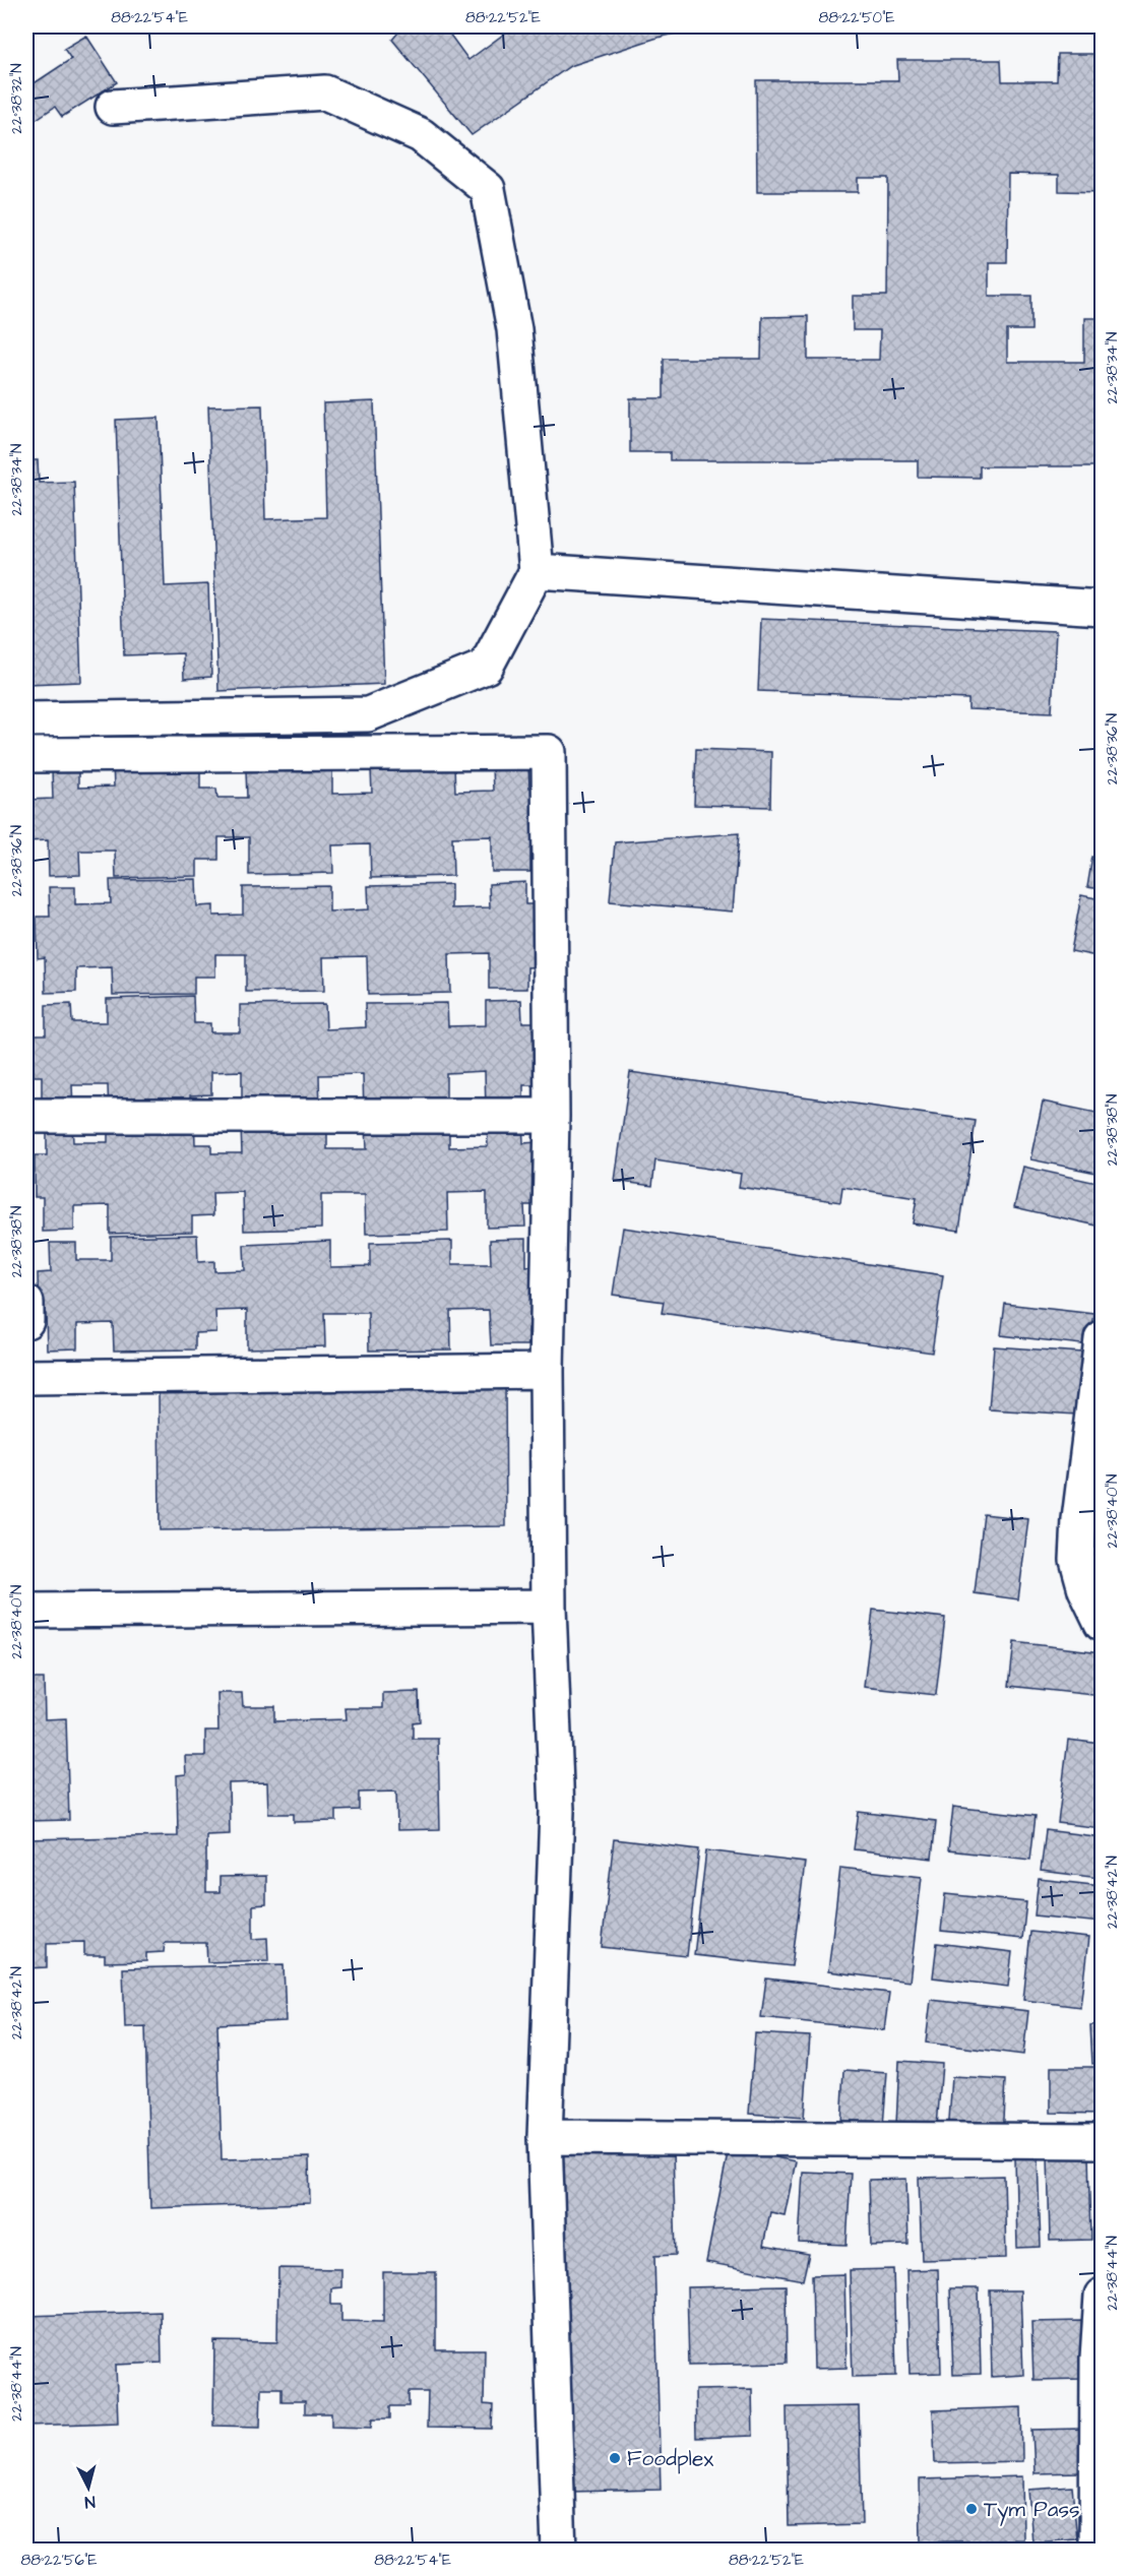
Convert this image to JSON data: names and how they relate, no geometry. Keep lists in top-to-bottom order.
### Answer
{
  "places": ["Foodplex", "Tym Pass"],
  "north": "bottom",
  "coordinates": [
    "88°22'54\"E",
    "88°22'52\"E",
    "88°22'50\"E",
    "22°38'32\"N",
    "22°38'34\"N",
    "22°38'36\"N",
    "22°38'38\"N",
    "22°38'40\"N",
    "22°38'42\"N",
    "22°38'44\"N",
    "88°22'56\"E"
  ]
}
